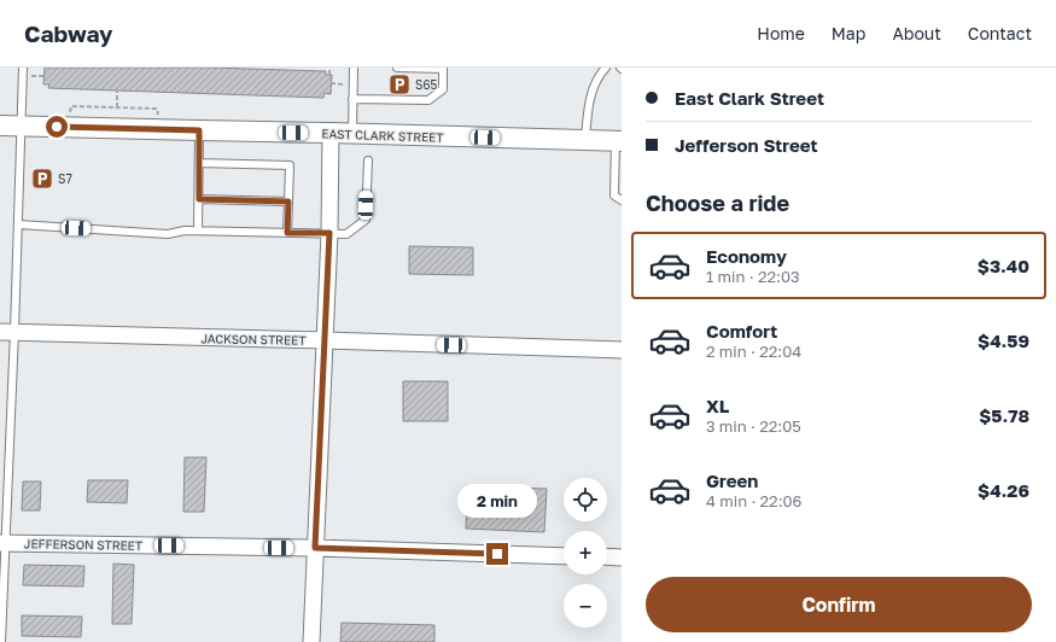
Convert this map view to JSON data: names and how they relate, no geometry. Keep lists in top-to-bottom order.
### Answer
{
  "streets": {
    "street": ["EAST CLARK STREET", "JACKSON STREET", "JEFFERSON STREET"]
  },
  "places": {
    "parking": ["S65", "S7"]
  },
  "page": {
    "header": "Cabway",
    "nav": [
      "Home",
      "Map",
      "About",
      "Contact"
    ],
    "banner": ["East Clark Street", "Jefferson Street"],
    "heading": "Choose a ride",
    "list": [
      {
        "name": "Economy",
        "note": "1 min · 22:03",
        "value": "$3.40"
      },
      {
        "name": "Comfort",
        "note": "2 min · 22:04",
        "value": "$4.59"
      },
      {
        "name": "XL",
        "note": "3 min · 22:05",
        "value": "$5.78"
      },
      {
        "name": "Green",
        "note": "4 min · 22:06",
        "value": "$4.26"
      }
    ],
    "map_buttons": ["+", "−"],
    "bubble": "2 min",
    "buttons": "Confirm"
  }
}
